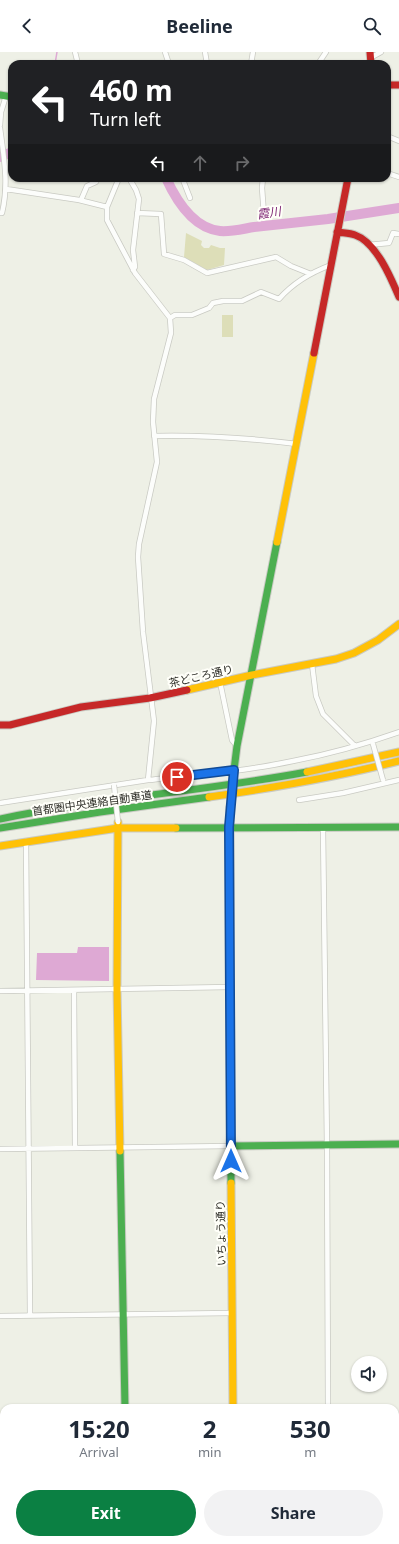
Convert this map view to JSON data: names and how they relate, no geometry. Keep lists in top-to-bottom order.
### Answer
{
  "streets": {
    "main road": ["茶どころ通り", "首都圏中央連絡自動車道", "いちょう通り"]
  },
  "crossings": [
    ["茶どころ通り", "いちょう通り"]
  ],
  "water": ["霞川"],
  "page": {
    "header": "Beeline",
    "turn": ["460 m", "Turn left"],
    "eta": [
      "15:20",
      "Arrival",
      "2",
      "min",
      "530",
      "m"
    ],
    "buttons": ["Exit", "Share"]
  }
}
